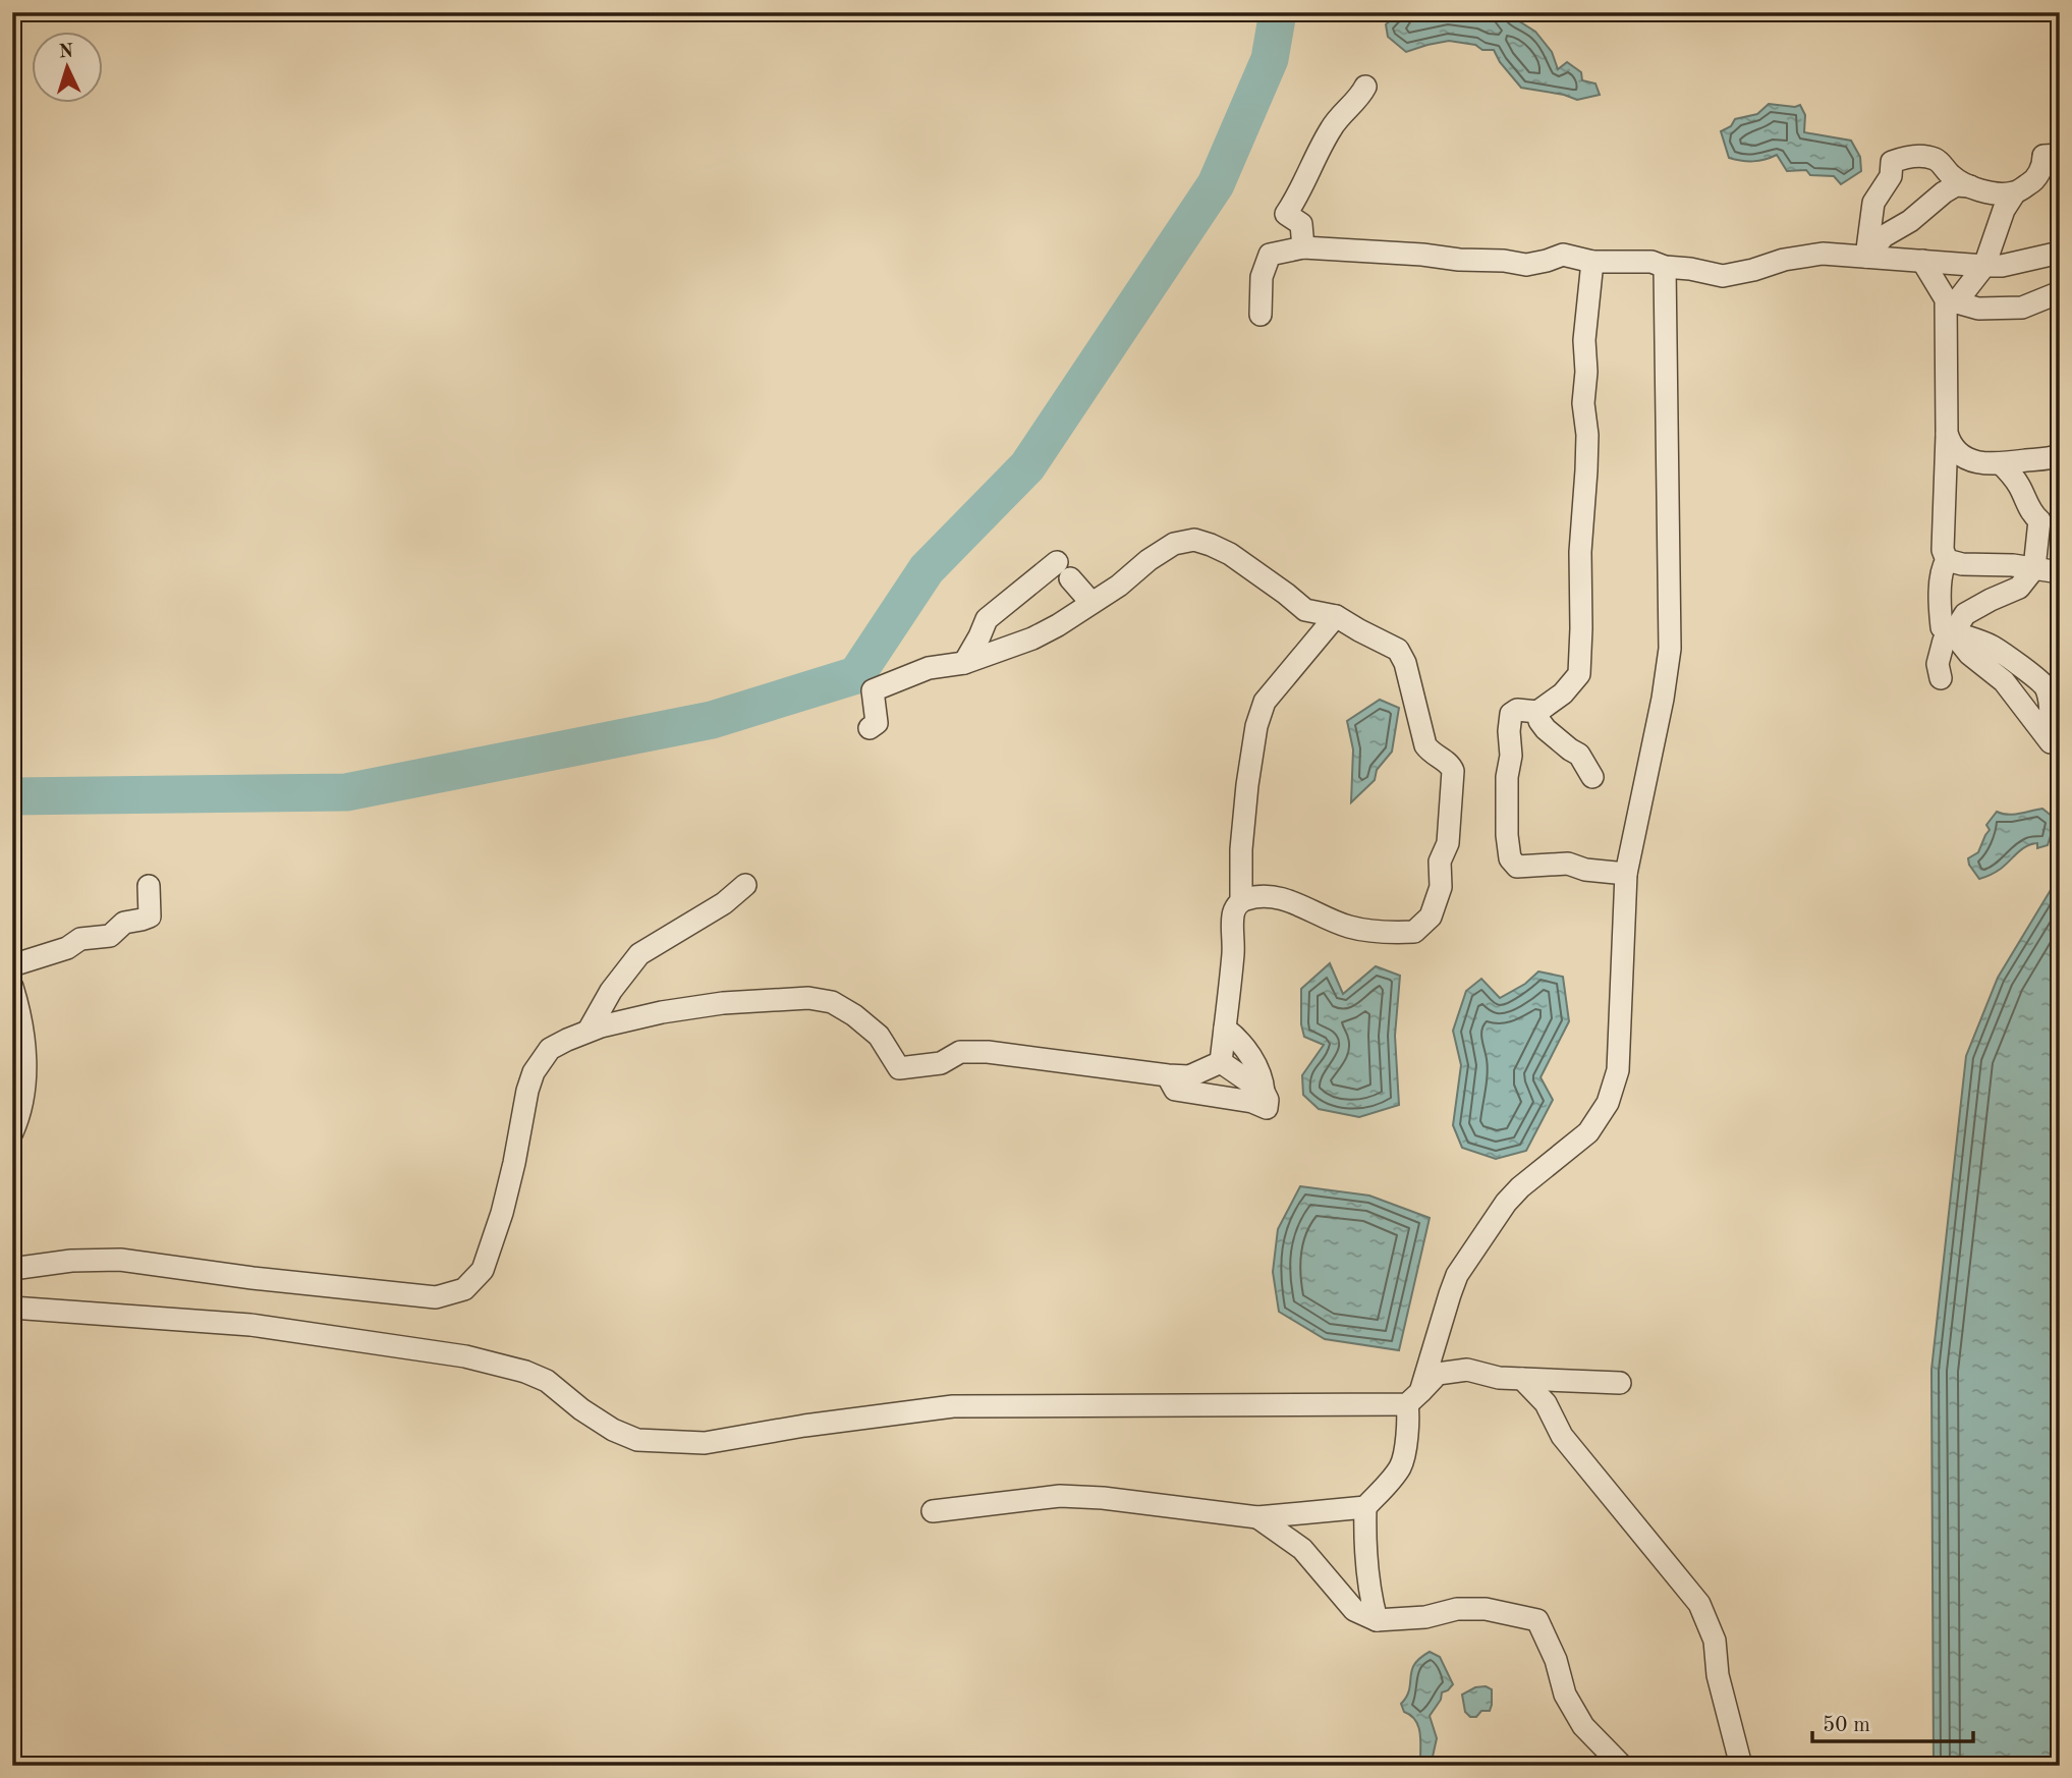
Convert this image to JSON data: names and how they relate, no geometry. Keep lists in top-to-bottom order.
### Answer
{
  "scale_bar": "50 m",
  "north": "top"
}
